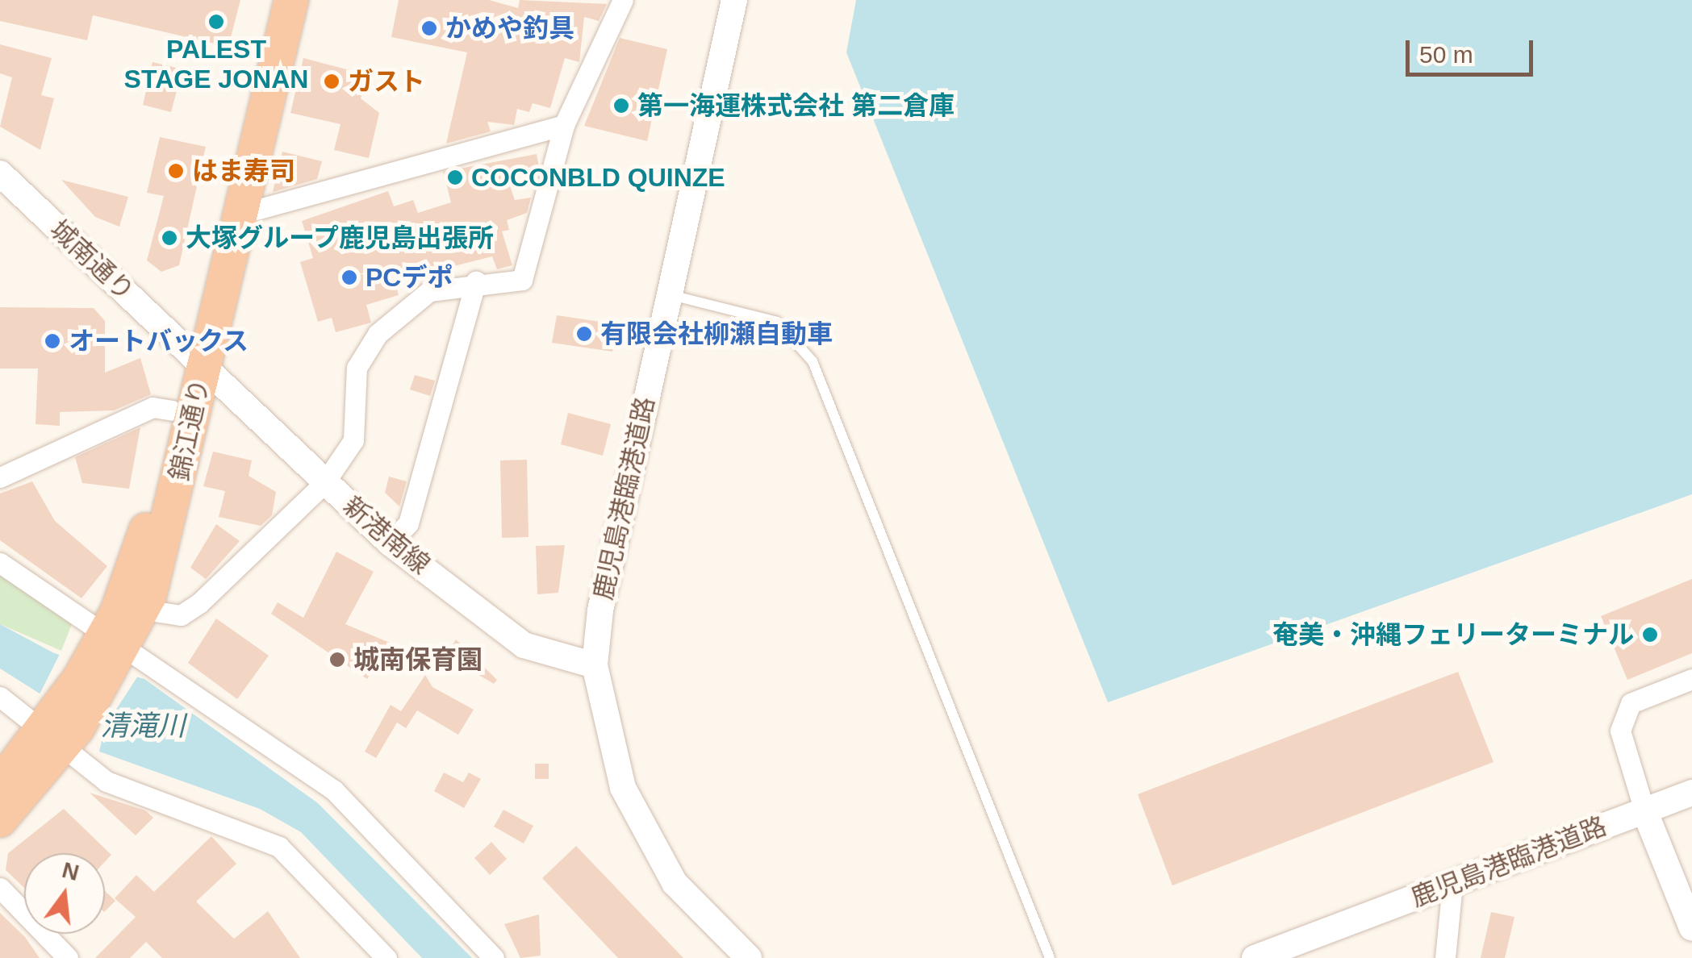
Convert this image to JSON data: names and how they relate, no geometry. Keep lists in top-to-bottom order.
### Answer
{
  "streets": {
    "highway": ["錦江通り"],
    "street": ["城南通り", "鹿児島港臨港道路", "新港南線"]
  },
  "crossings": [
    ["城南通り", "錦江通り"],
    ["城南通り", "新港南線"],
    ["錦江通り", "新港南線"],
    ["鹿児島港臨港道路", "新港南線"]
  ],
  "water": ["清滝川"],
  "places": [
    "PALEST STAGE JONAN",
    "かめや釣具",
    "ガスト",
    "第一海運株式会社 第二倉庫",
    "はま寿司",
    "COCONBLD QUINZE",
    "大塚グループ鹿児島出張所",
    "PCデポ",
    "有限会社柳瀬自動車",
    "オートバックス",
    "奄美・沖縄フェリーターミナル",
    "城南保育園"
  ],
  "scale_bar": "50 m",
  "north": "top"
}
